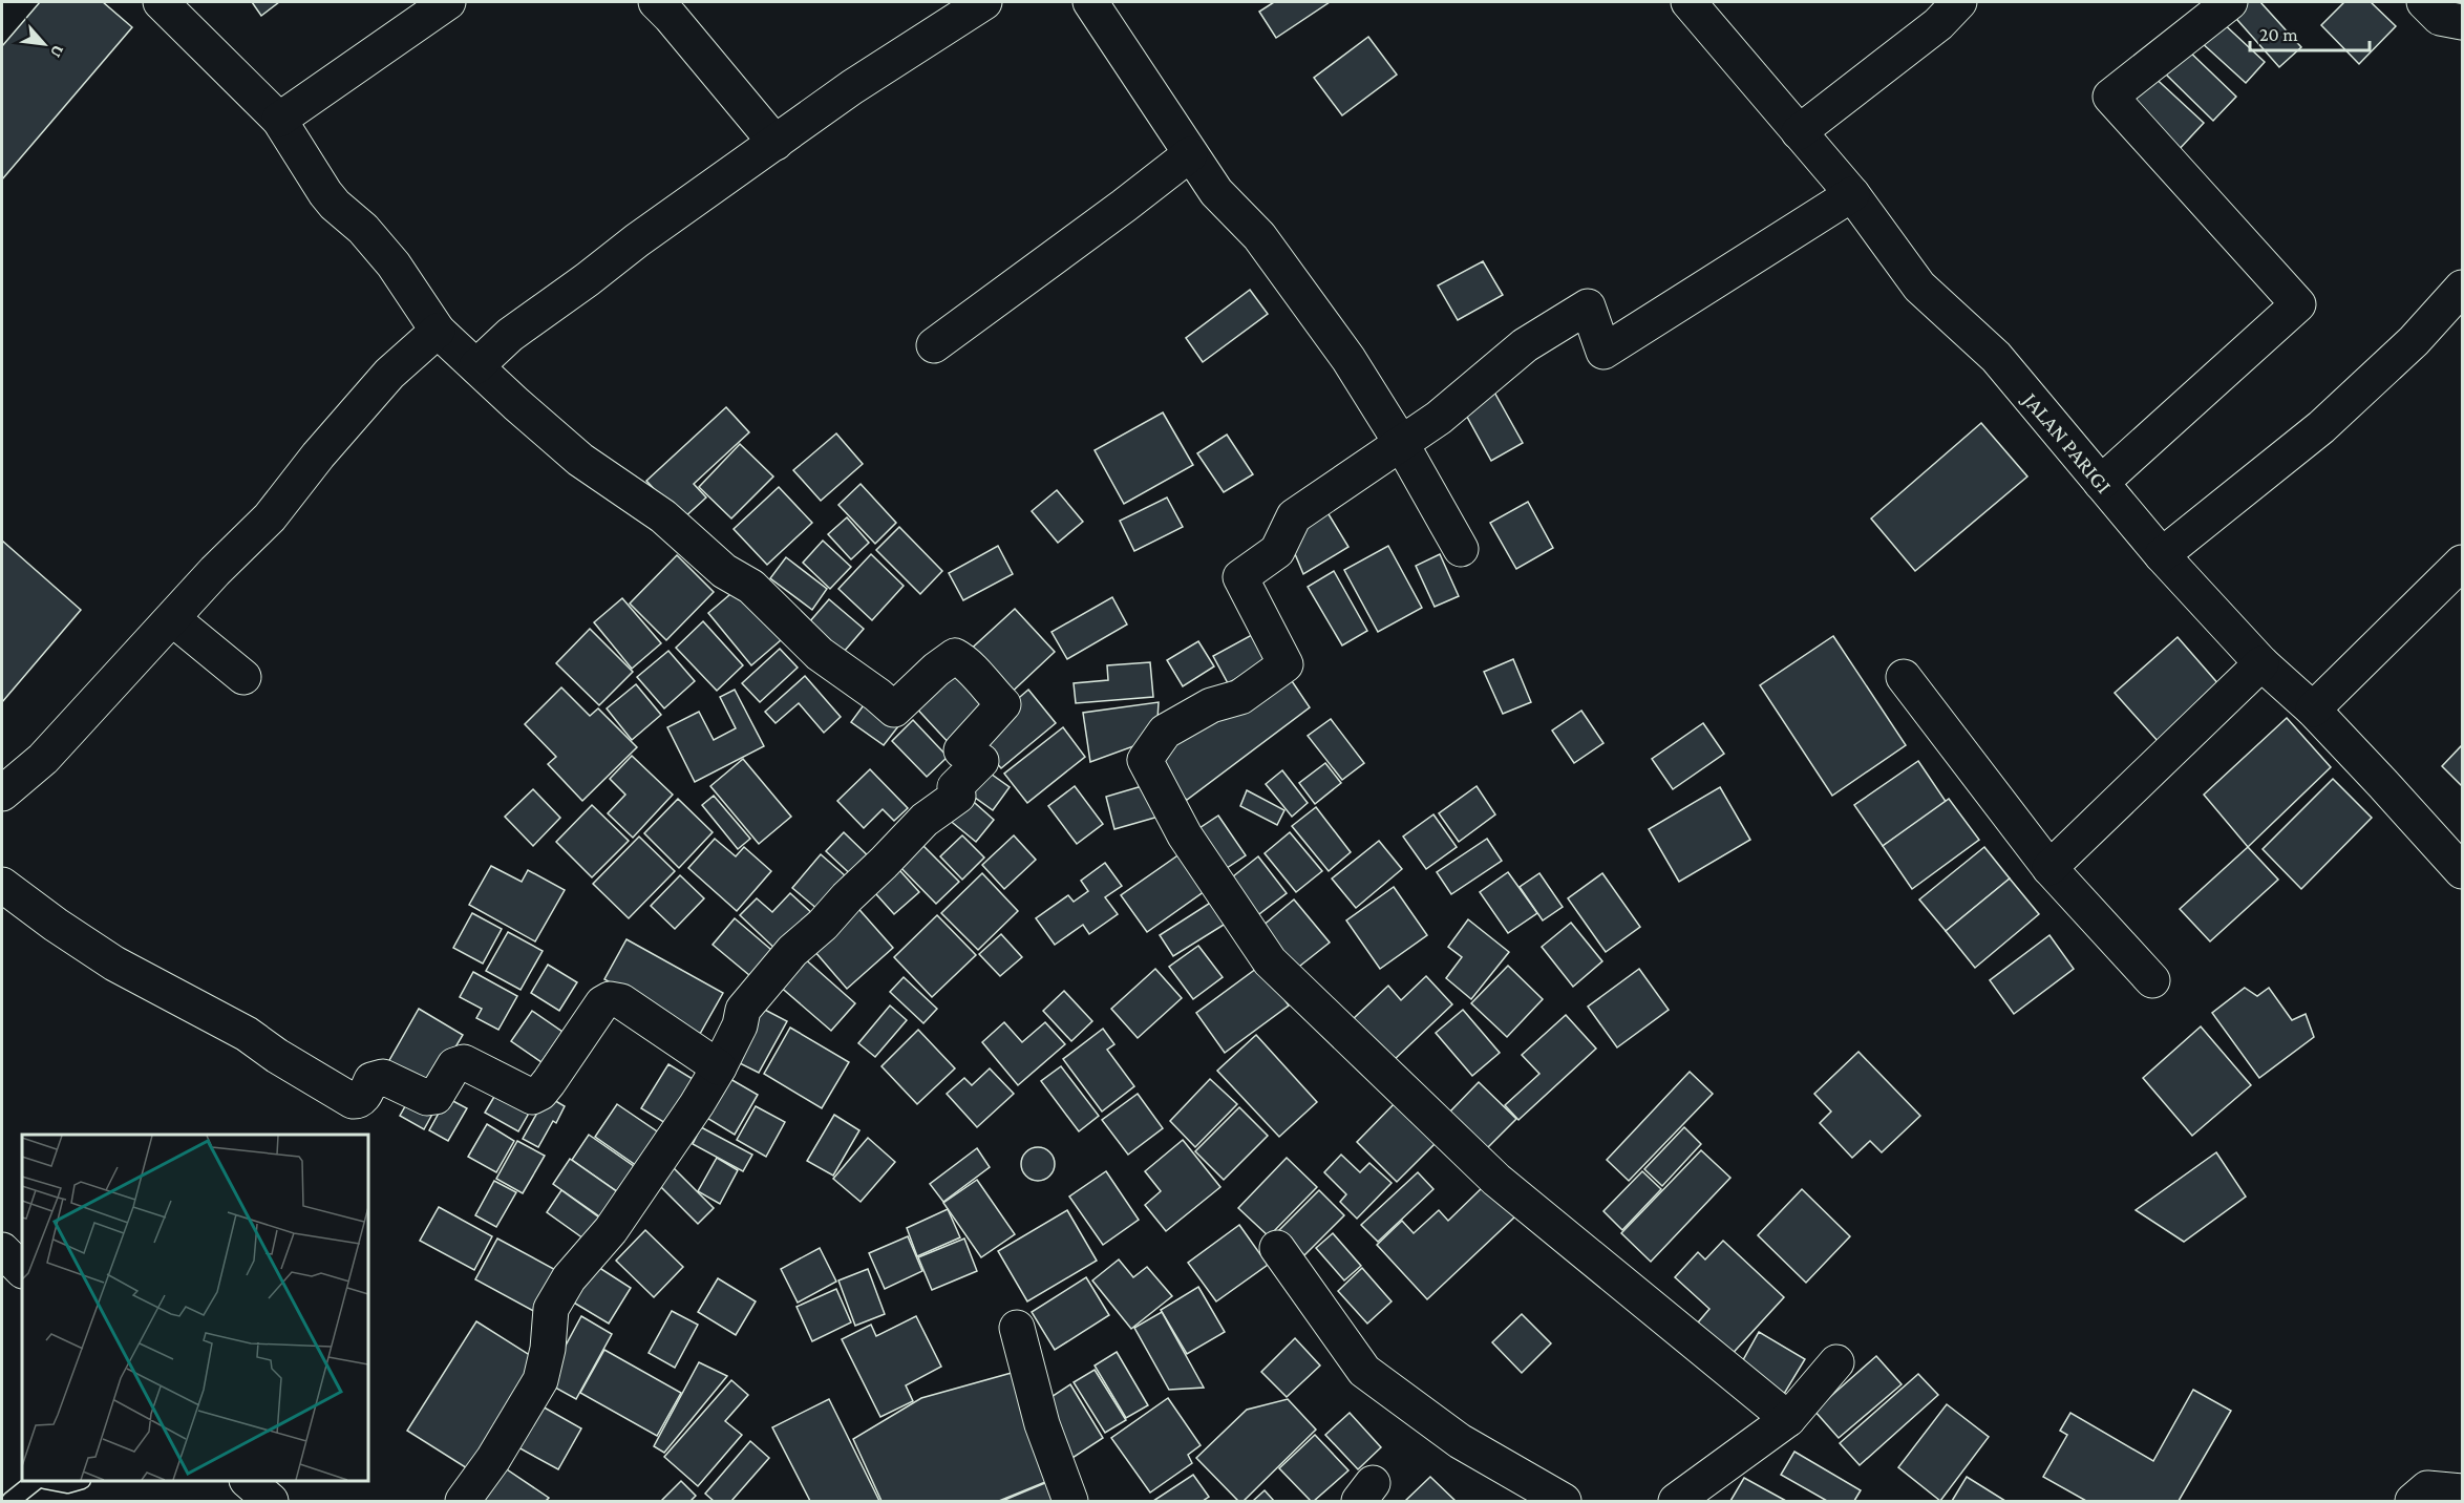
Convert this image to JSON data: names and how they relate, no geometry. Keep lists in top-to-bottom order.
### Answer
{
  "streets": {
    "street": ["JALAN PARIGI"]
  },
  "scale_bar": "20 m",
  "north": "bottom right"
}
